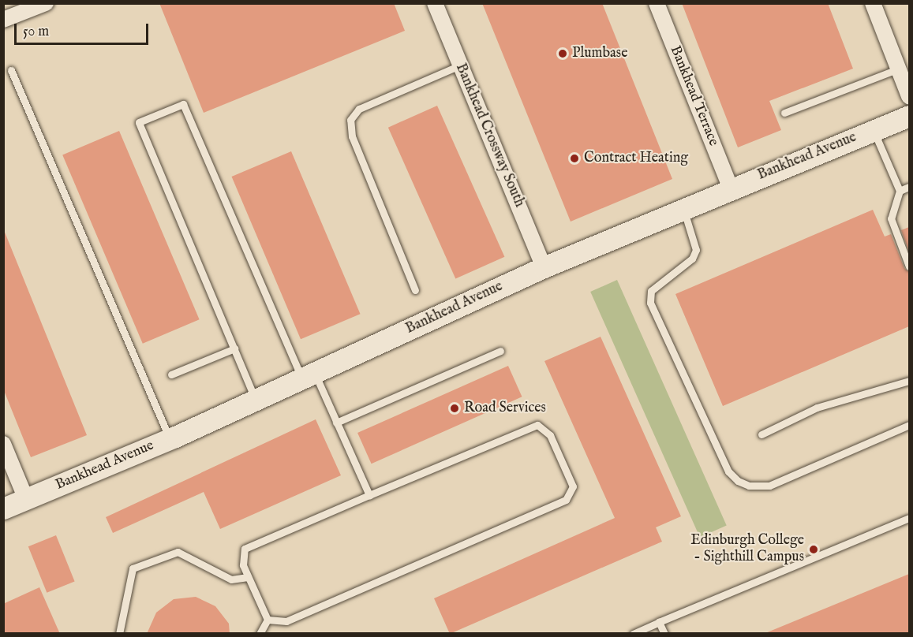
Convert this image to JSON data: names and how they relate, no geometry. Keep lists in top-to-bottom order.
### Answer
{
  "streets": {
    "street": ["Bankhead Terrace", "Bankhead Crossway South", "Bankhead Avenue"]
  },
  "crossings": [
    ["Bankhead Terrace", "Bankhead Avenue"],
    ["Bankhead Crossway South", "Bankhead Avenue"]
  ],
  "places": [
    "Plumbase",
    "Contract Heating",
    "Road Services",
    "Edinburgh College - Sighthill Campus"
  ],
  "scale_bar": "50 m"
}
